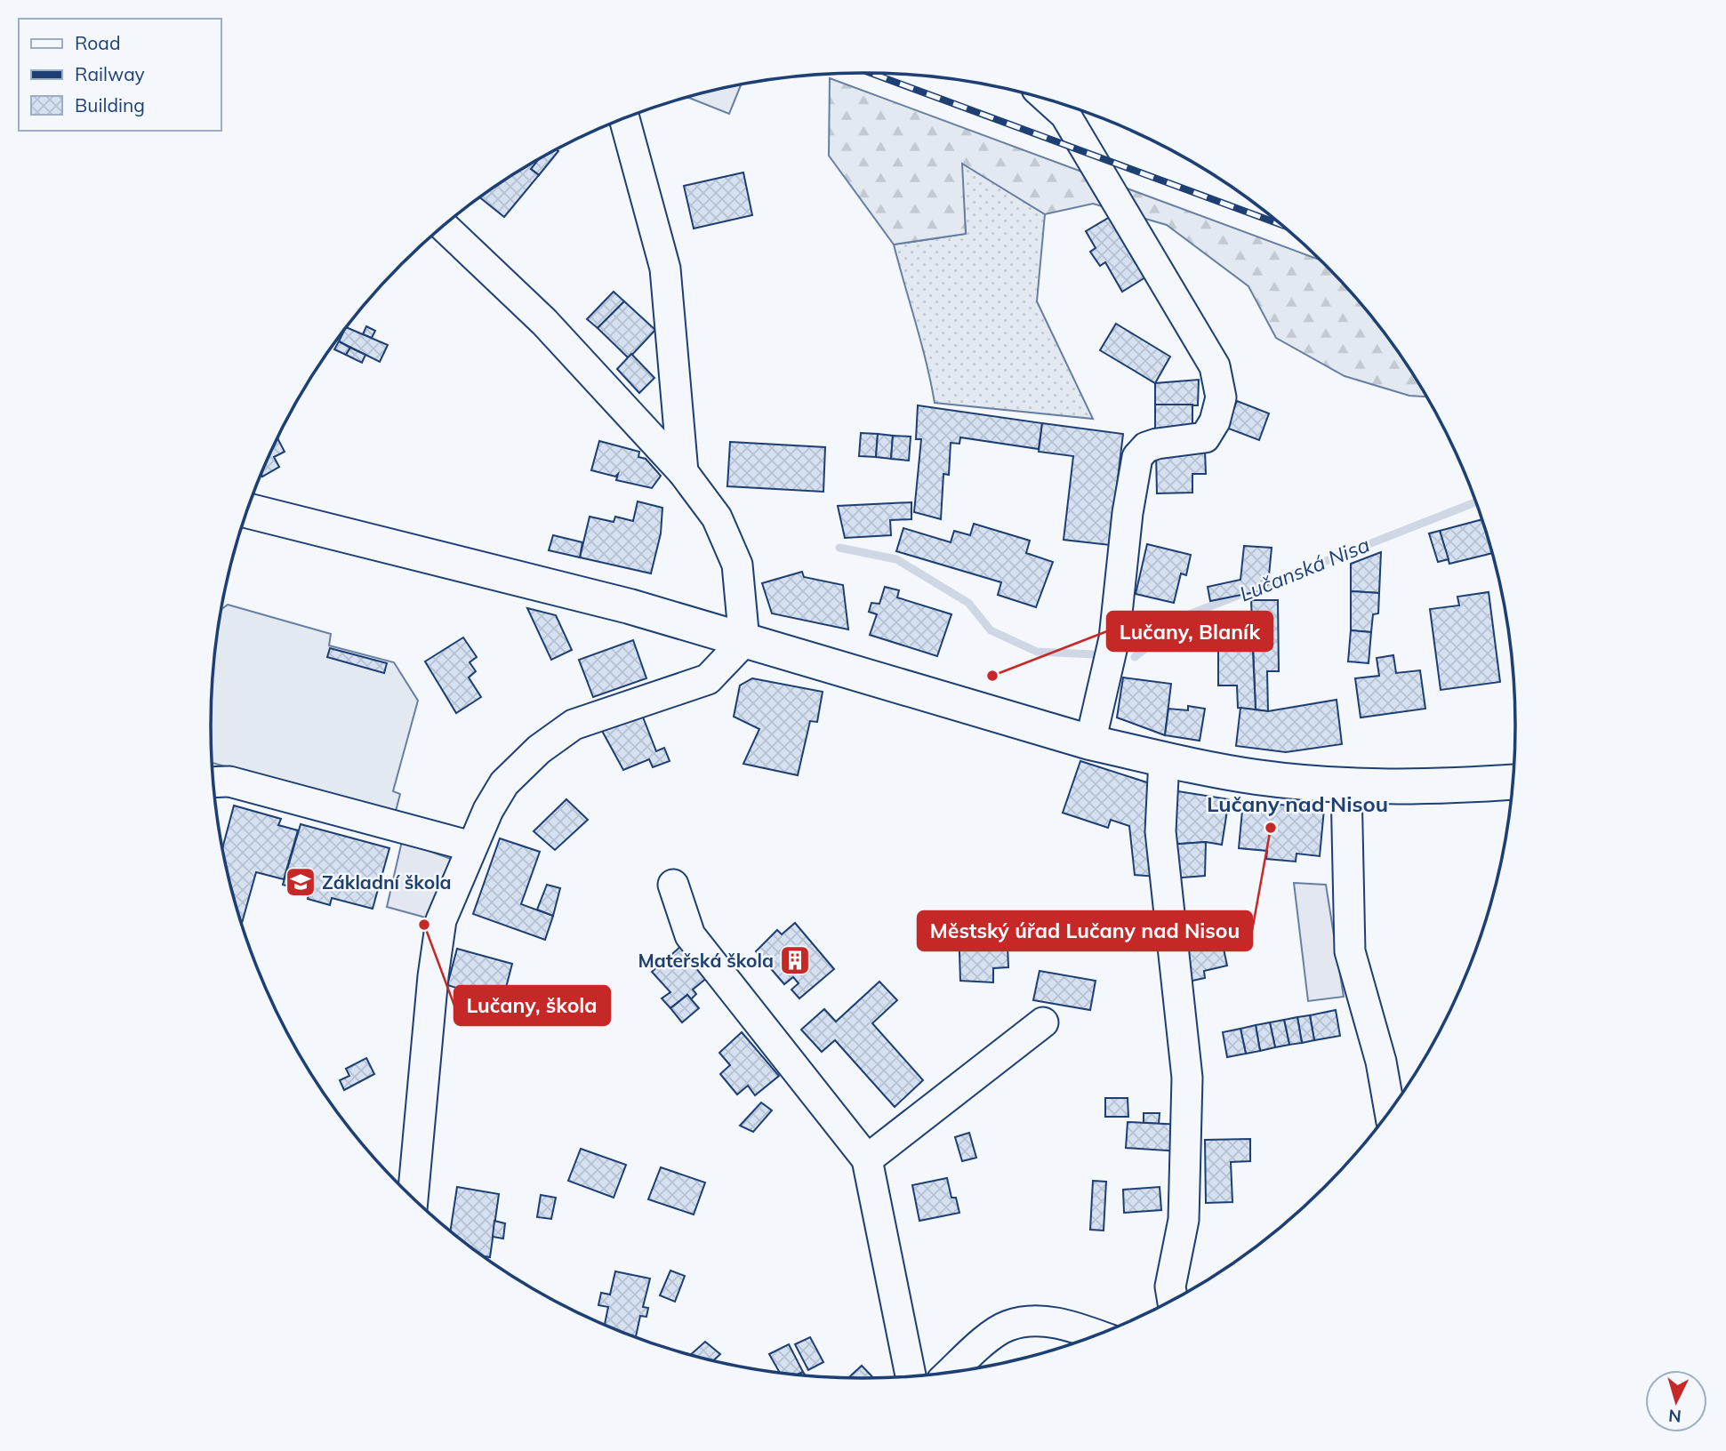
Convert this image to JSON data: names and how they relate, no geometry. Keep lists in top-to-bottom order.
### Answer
{
  "districts": ["Lučany nad Nisou"],
  "water": ["Lučanská Nisa"],
  "places": {
    "other": ["Lučany, Blaník", "Městský úřad Lučany nad Nisou", "Lučany, škola"],
    "school or university": ["Základní škola"],
    "building": ["Mateřská škola"]
  },
  "legend": ["Road", "Railway", "Building"],
  "north": "bottom"
}
